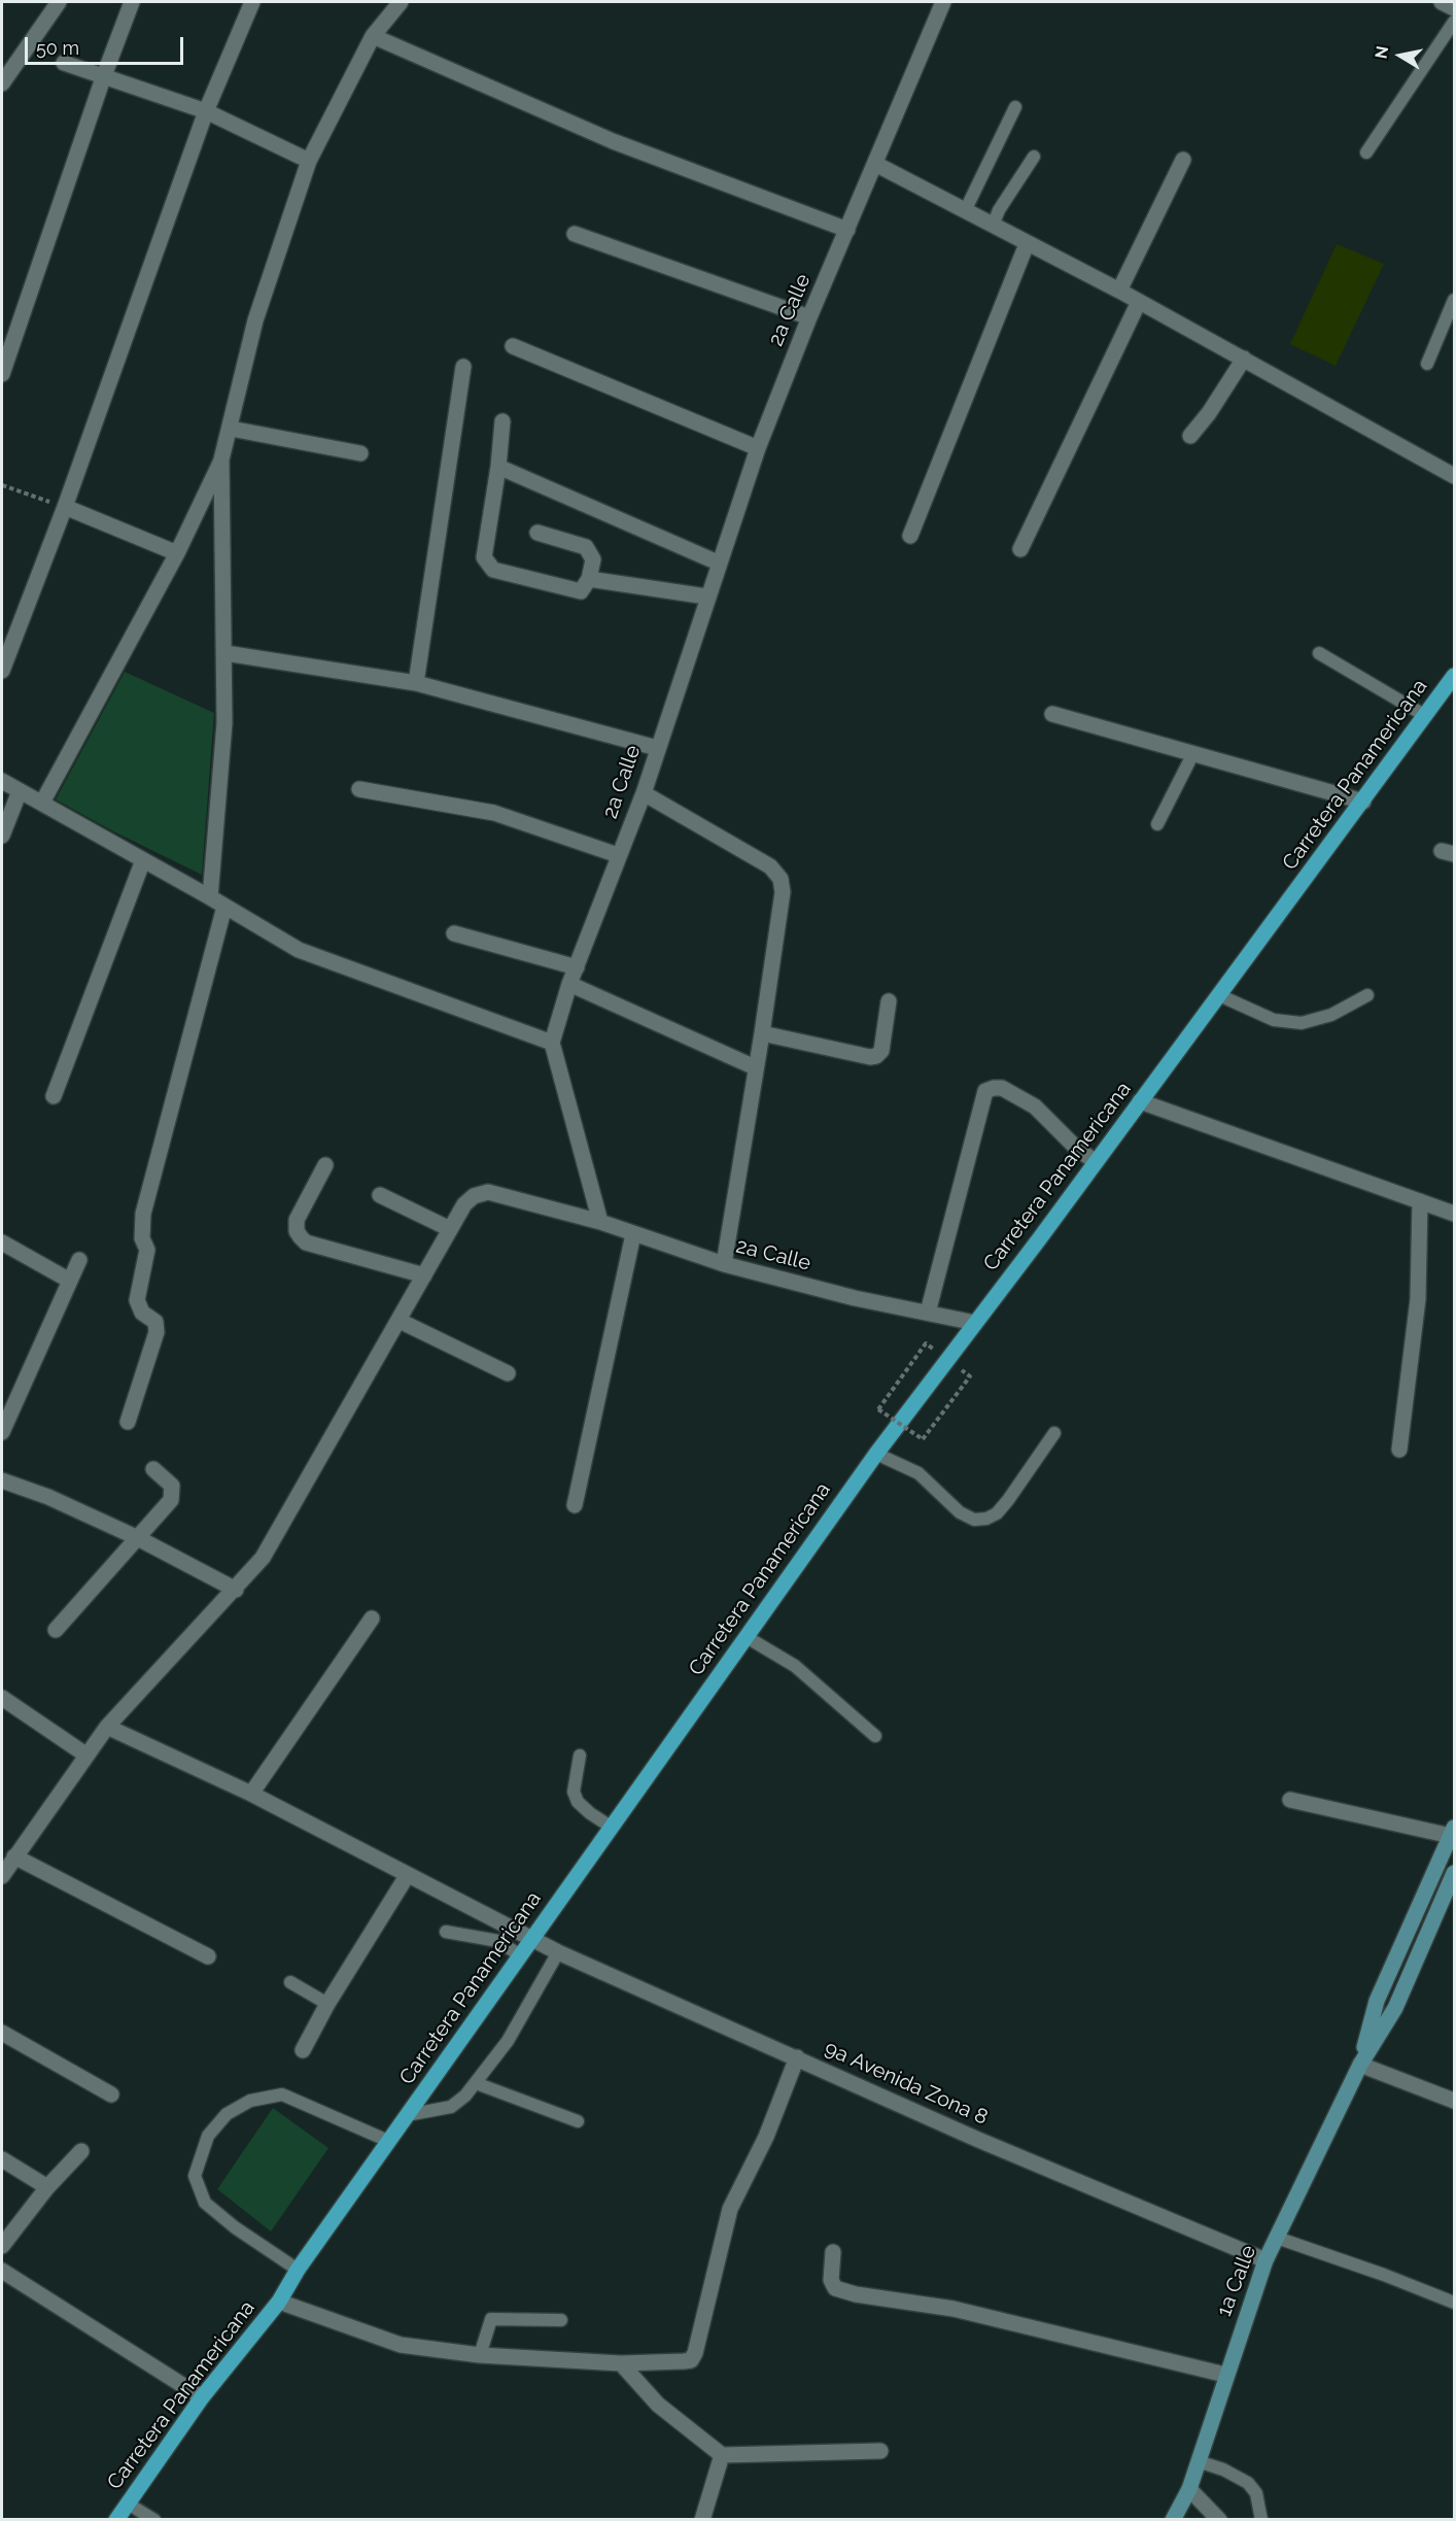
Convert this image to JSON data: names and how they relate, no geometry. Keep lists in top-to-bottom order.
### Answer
{
  "streets": {
    "main road": ["Carretera Panamericana"],
    "street": ["2a Calle", "9a Avenida Zona 8", "1a Calle"]
  },
  "crossings": [
    ["2a Calle", "Carretera Panamericana"],
    ["2a Calle", "9a Avenida Zona 8"],
    ["Carretera Panamericana", "9a Avenida Zona 8"],
    ["9a Avenida Zona 8", "1a Calle"]
  ],
  "scale_bar": "50 m",
  "north": "left"
}
